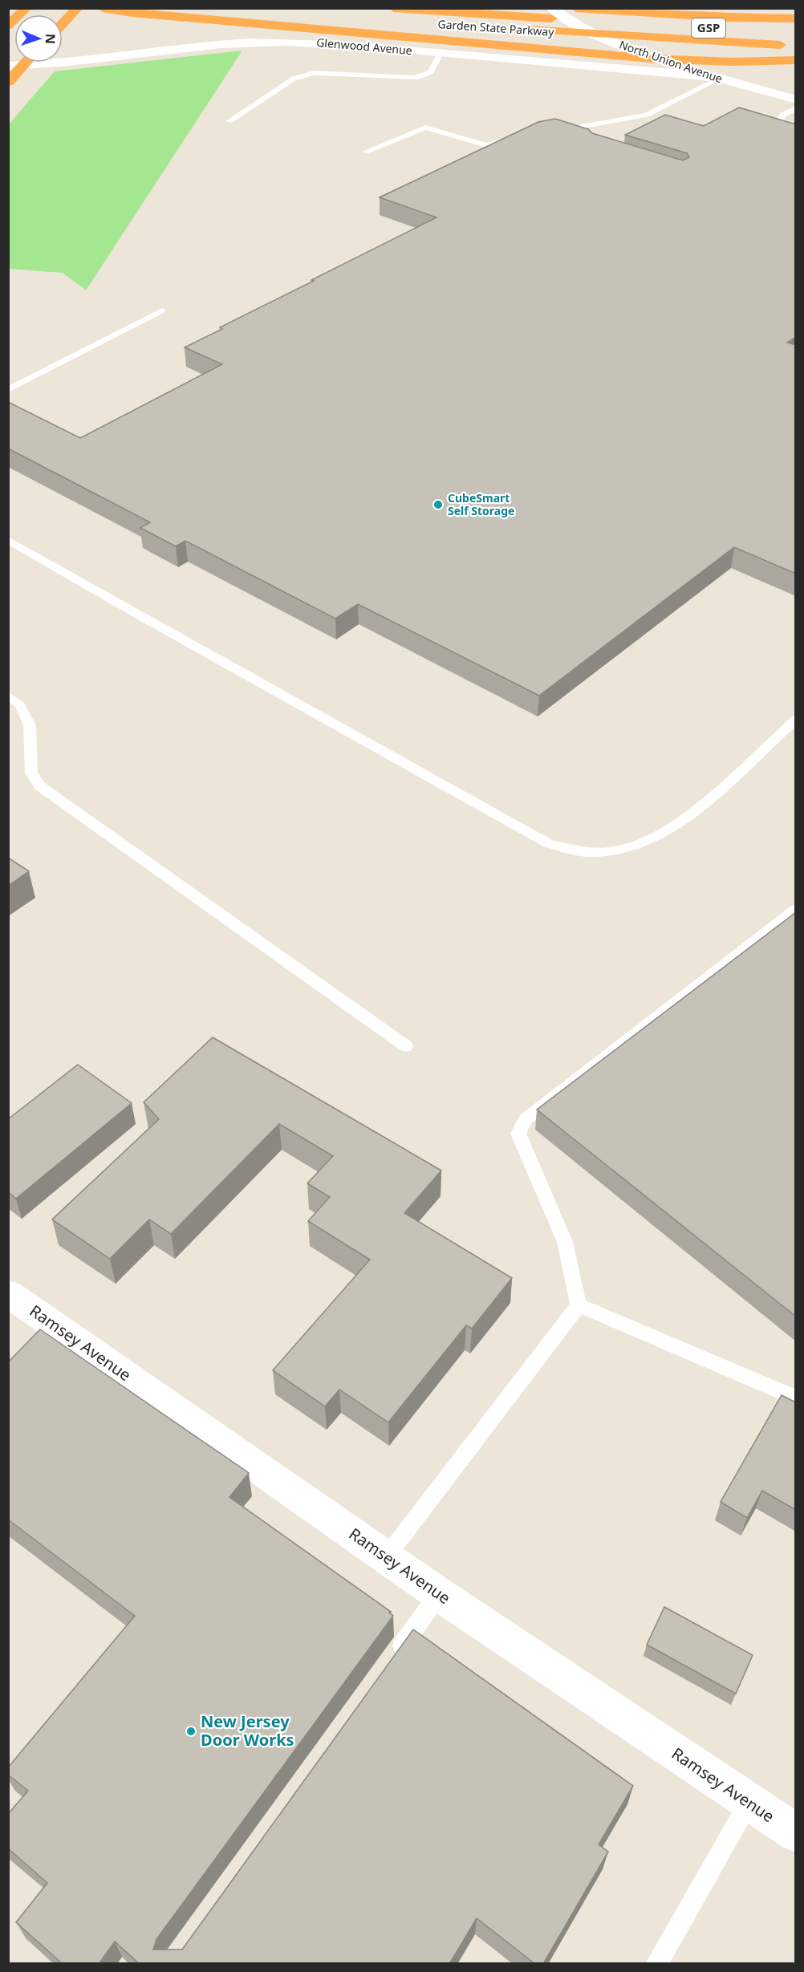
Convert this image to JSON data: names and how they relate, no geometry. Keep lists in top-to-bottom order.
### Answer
{
  "streets": {
    "highway": ["Garden State Parkway", "GSP"],
    "street": ["Glenwood Avenue", "North Union Avenue", "Ramsey Avenue"]
  },
  "crossings": [
    ["Glenwood Avenue", "North Union Avenue"]
  ],
  "places": ["CubeSmart Self Storage", "New Jersey Door Works"],
  "north": "right"
}
